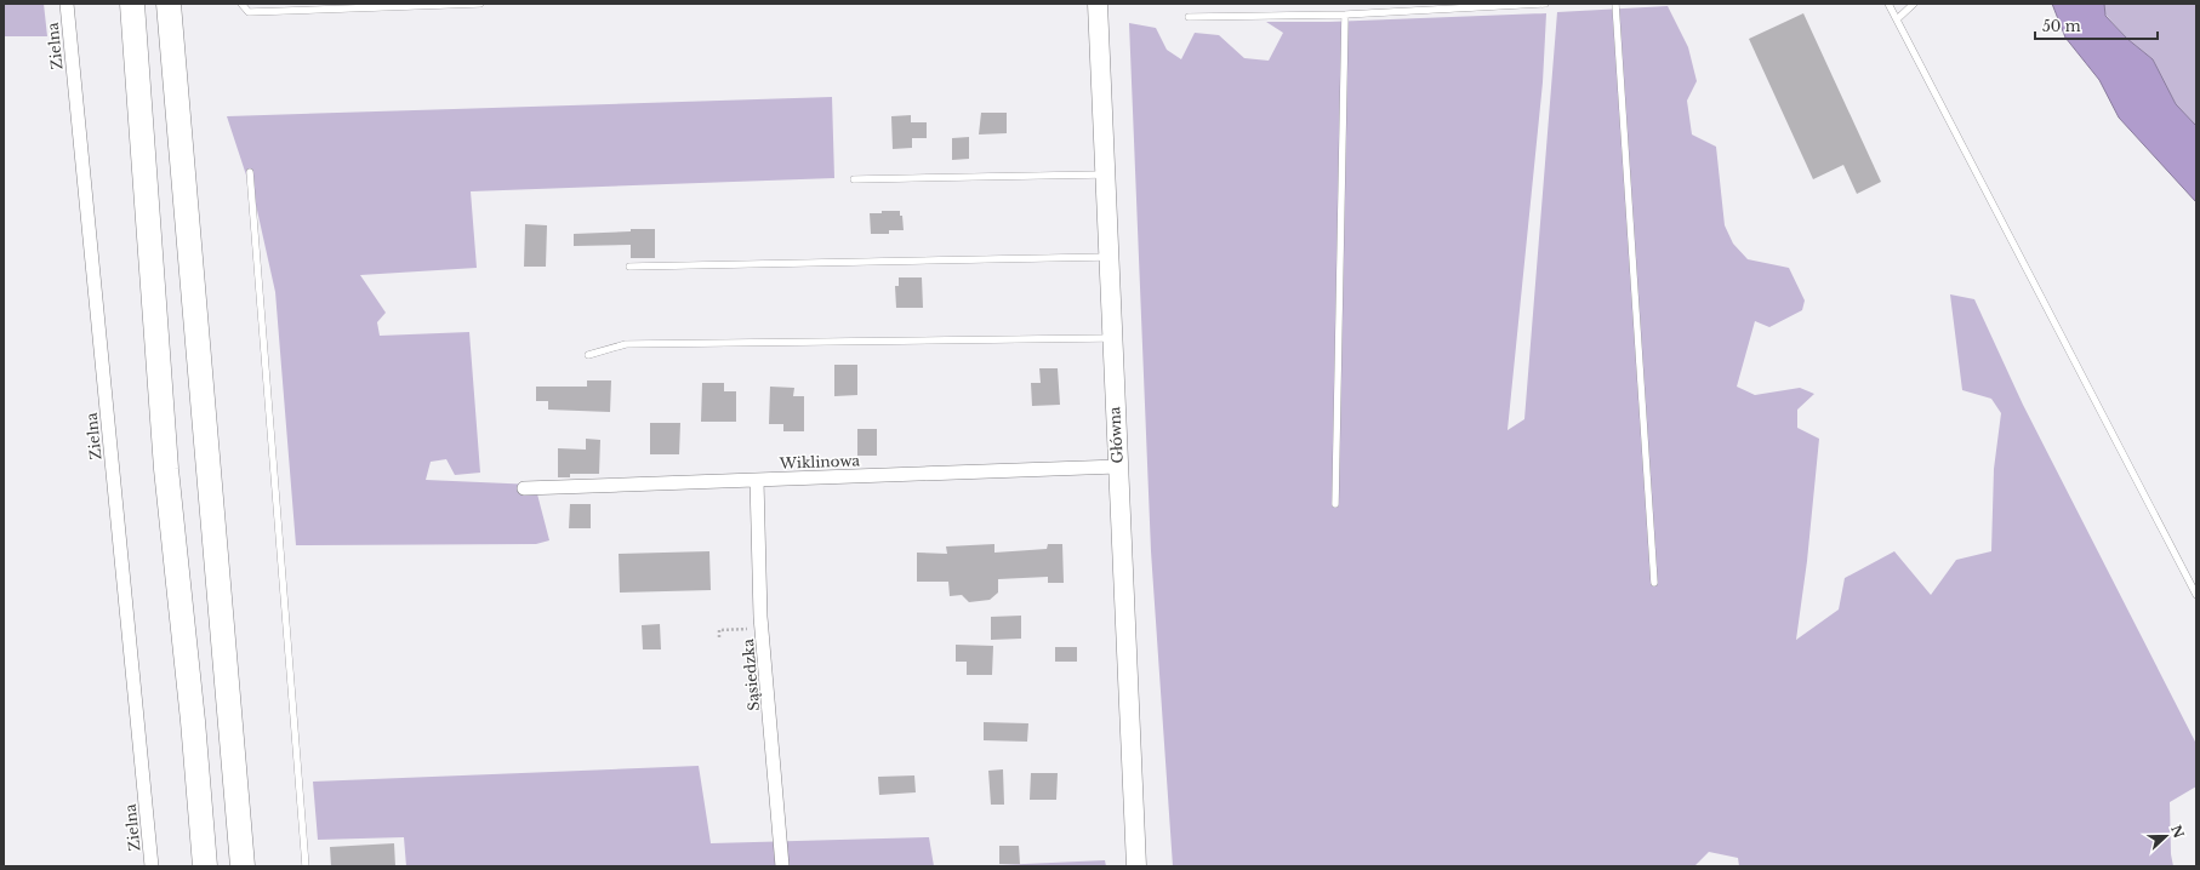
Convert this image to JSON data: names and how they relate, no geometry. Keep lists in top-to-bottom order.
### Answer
{
  "streets": {
    "main road": ["Główna"],
    "street": ["Zielna", "Wiklinowa", "Sąsiedzka"]
  },
  "crossings": [
    ["Główna", "Wiklinowa"],
    ["Wiklinowa", "Sąsiedzka"]
  ],
  "scale_bar": "50 m",
  "north": "right"
}
